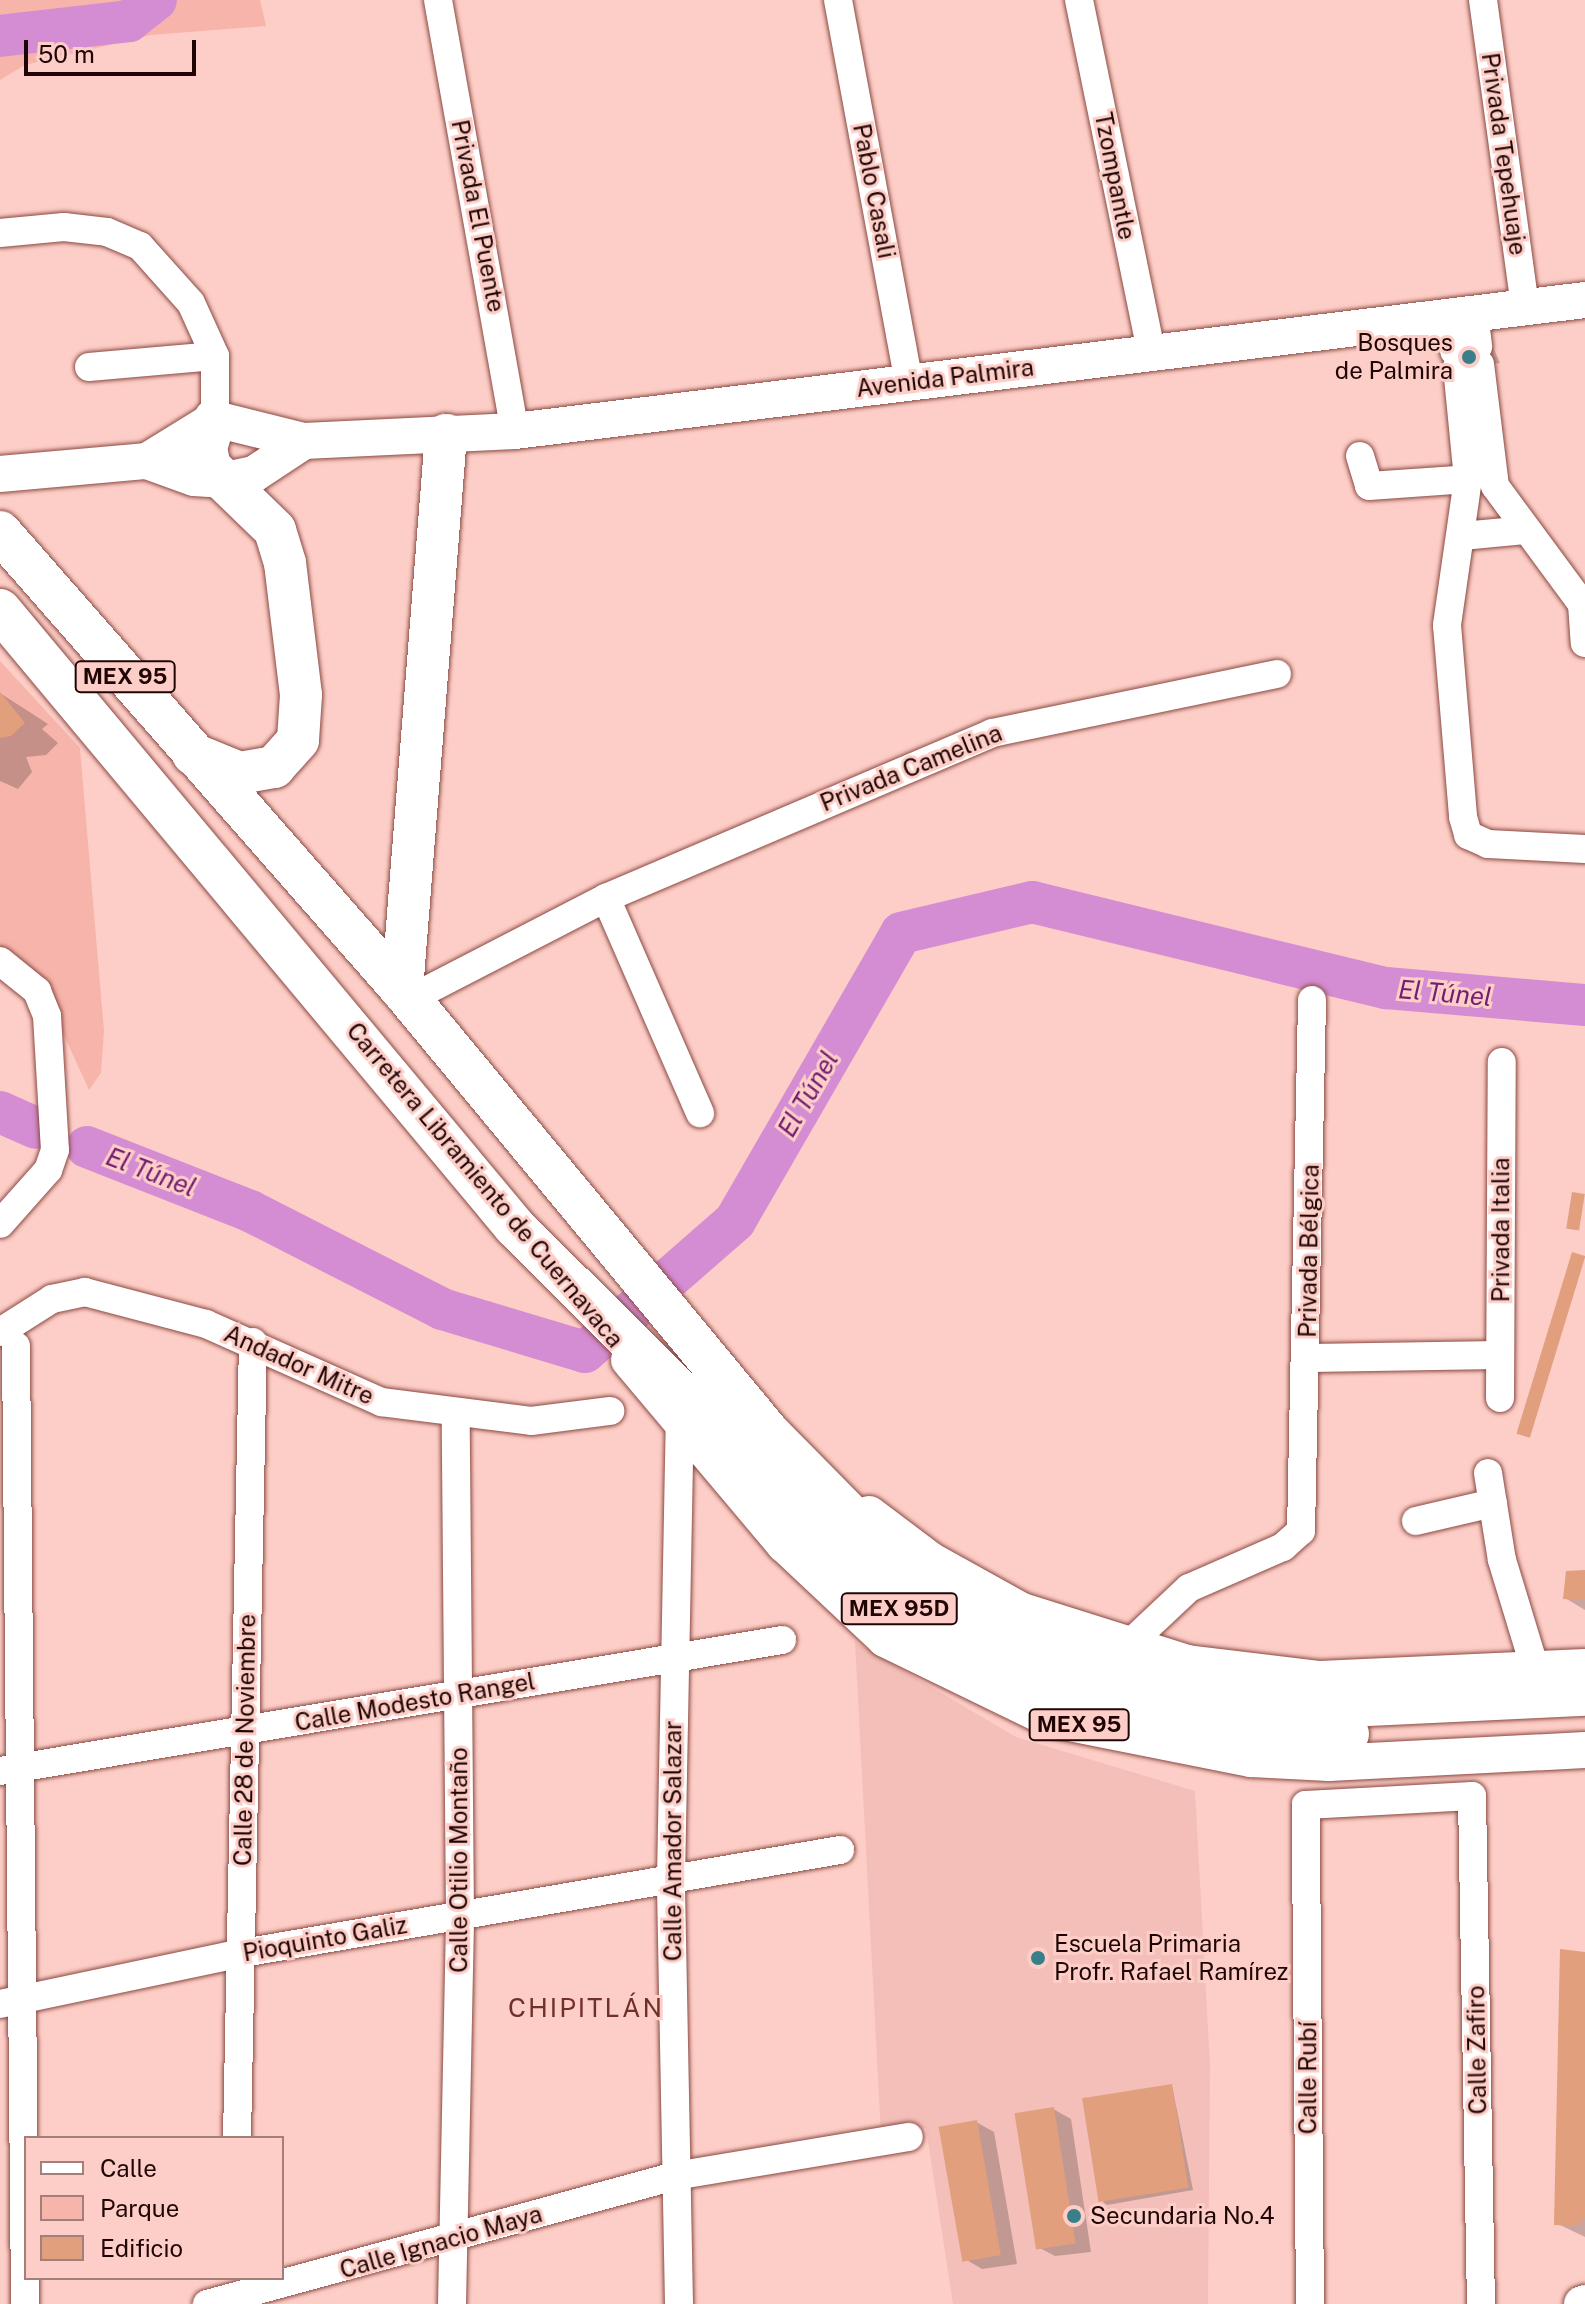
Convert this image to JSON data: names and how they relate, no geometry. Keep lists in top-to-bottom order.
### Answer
{
  "streets": {
    "highway": ["MEX 95", "Carretera Libramiento de Cuernavaca", "MEX 95D"],
    "main road": ["Avenida Palmira"],
    "street": [
      "Privada Tepehuaje",
      "Tzompantle",
      "Pablo Casali",
      "Privada El Puente",
      "Privada Camelina",
      "Privada Italia",
      "Privada Bélgica",
      "Andador Mitre",
      "Calle Modesto Rangel",
      "Calle 28 de Noviembre",
      "Calle Amador Salazar",
      "Calle Otilio Montaño",
      "Pioquinto Galiz",
      "Calle Zafiro",
      "Calle Rubí",
      "Calle Ignacio Maya"
    ]
  },
  "crossings": [
    ["Privada Tepehuaje", "Avenida Palmira"],
    ["Tzompantle", "Avenida Palmira"],
    ["Pablo Casali", "Avenida Palmira"],
    ["Privada El Puente", "Avenida Palmira"],
    ["MEX 95", "Privada Camelina"],
    ["MEX 95", "MEX 95D"],
    ["MEX 95", "Calle Amador Salazar"],
    ["Carretera Libramiento de Cuernavaca", "MEX 95D"],
    ["Privada Italia", "Privada Bélgica"],
    ["Andador Mitre", "Calle 28 de Noviembre"],
    ["Andador Mitre", "Calle Otilio Montaño"],
    ["MEX 95D", "Calle Amador Salazar"],
    ["Calle Modesto Rangel", "Calle 28 de Noviembre"],
    ["Calle Modesto Rangel", "Calle Amador Salazar"],
    ["Calle Modesto Rangel", "Calle Otilio Montaño"],
    ["Calle 28 de Noviembre", "Pioquinto Galiz"],
    ["Calle Amador Salazar", "Pioquinto Galiz"],
    ["Calle Amador Salazar", "Calle Ignacio Maya"],
    ["Calle Otilio Montaño", "Pioquinto Galiz"],
    ["Calle Otilio Montaño", "Calle Ignacio Maya"],
    ["Calle Zafiro", "Calle Rubí"]
  ],
  "districts": ["CHIPITLÁN"],
  "water": ["El Túnel"],
  "places": ["Bosques de Palmira", "Escuela Primaria Profr. Rafael Ramírez", "Secundaria No.4"],
  "legend": ["Calle", "Parque", "Edificio"],
  "scale_bar": "50 m"
}
